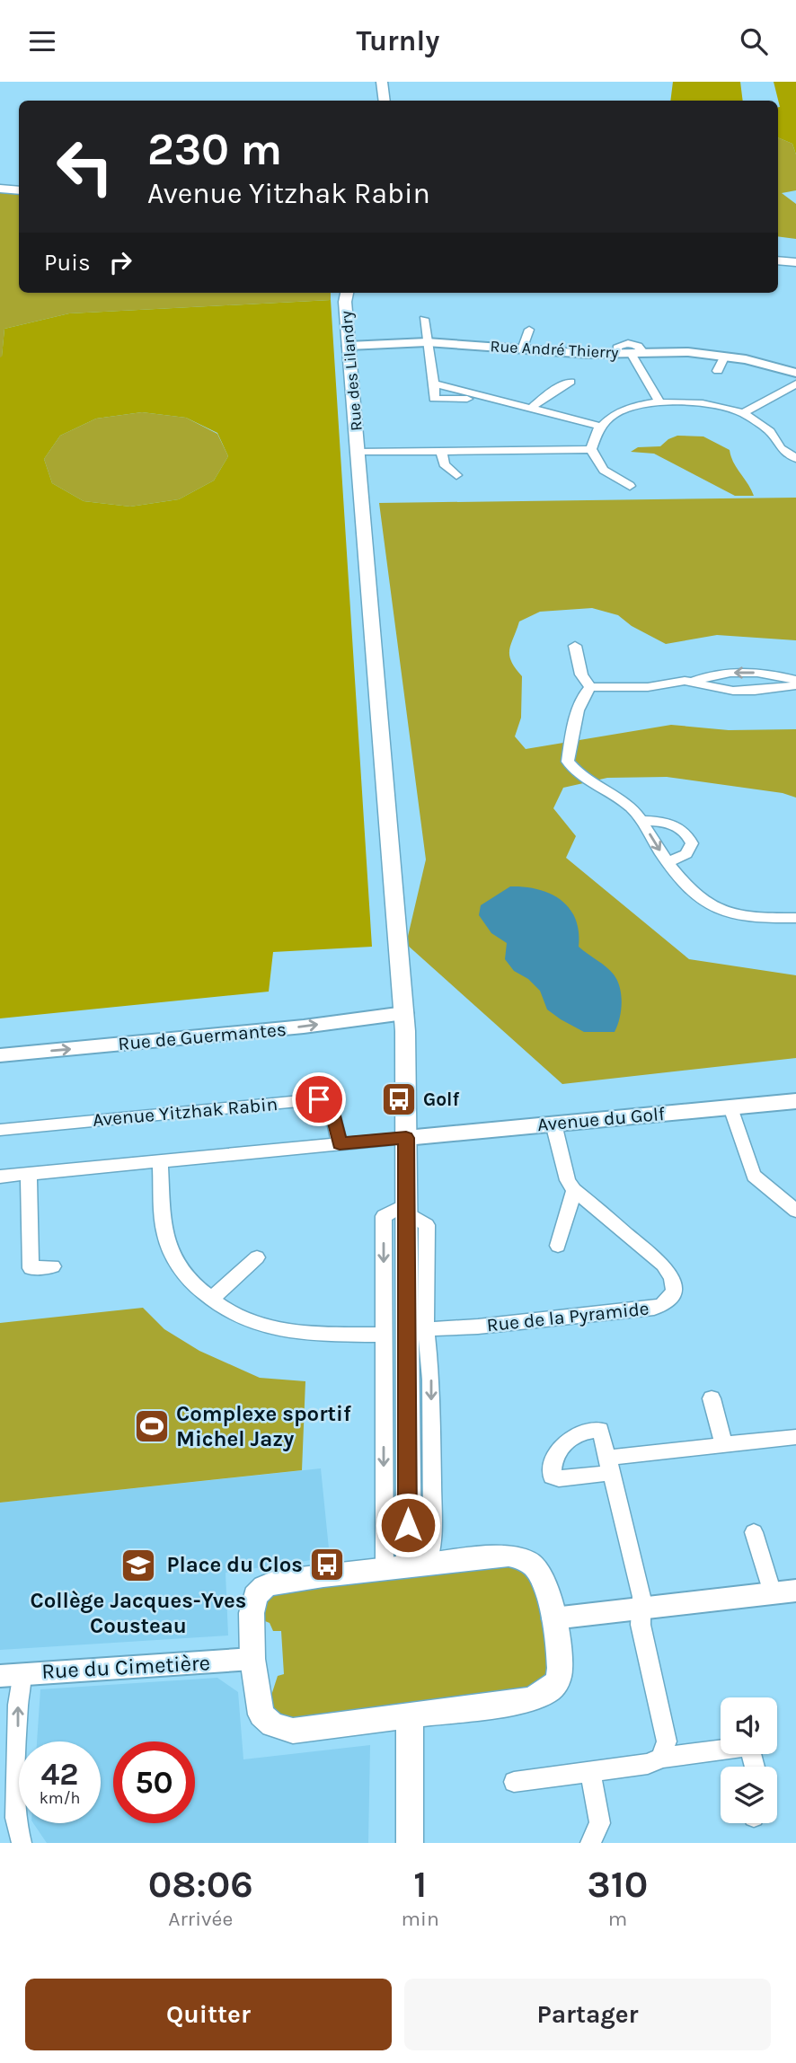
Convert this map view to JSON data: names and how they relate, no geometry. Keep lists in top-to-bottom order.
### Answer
{
  "streets": {
    "main road": ["Rue des Lilandry"],
    "street": [
      "Rue André Thierry",
      "Rue de Guermantes",
      "Avenue Yitzhak Rabin",
      "Avenue du Golf",
      "Rue de la Pyramide",
      "Rue du Cimetière"
    ]
  },
  "crossings": [
    ["Rue André Thierry", "Rue des Lilandry"],
    ["Rue des Lilandry", "Rue de Guermantes"],
    ["Rue des Lilandry", "Avenue du Golf"],
    ["Avenue du Golf", "Rue de la Pyramide"]
  ],
  "places": {
    "bus stop": ["Golf", "Place du Clos"],
    "sports": ["Complexe sportif Michel Jazy"],
    "school or university": ["Collège Jacques-Yves Cousteau"]
  },
  "page": {
    "header": "Turnly",
    "turn": ["230 m", "Avenue Yitzhak Rabin"],
    "then": "Puis",
    "speed": "42 km/h",
    "limit": "50",
    "eta": [
      "08:06",
      "Arrivée",
      "1",
      "min",
      "310",
      "m"
    ],
    "buttons": ["Quitter", "Partager"]
  }
}
